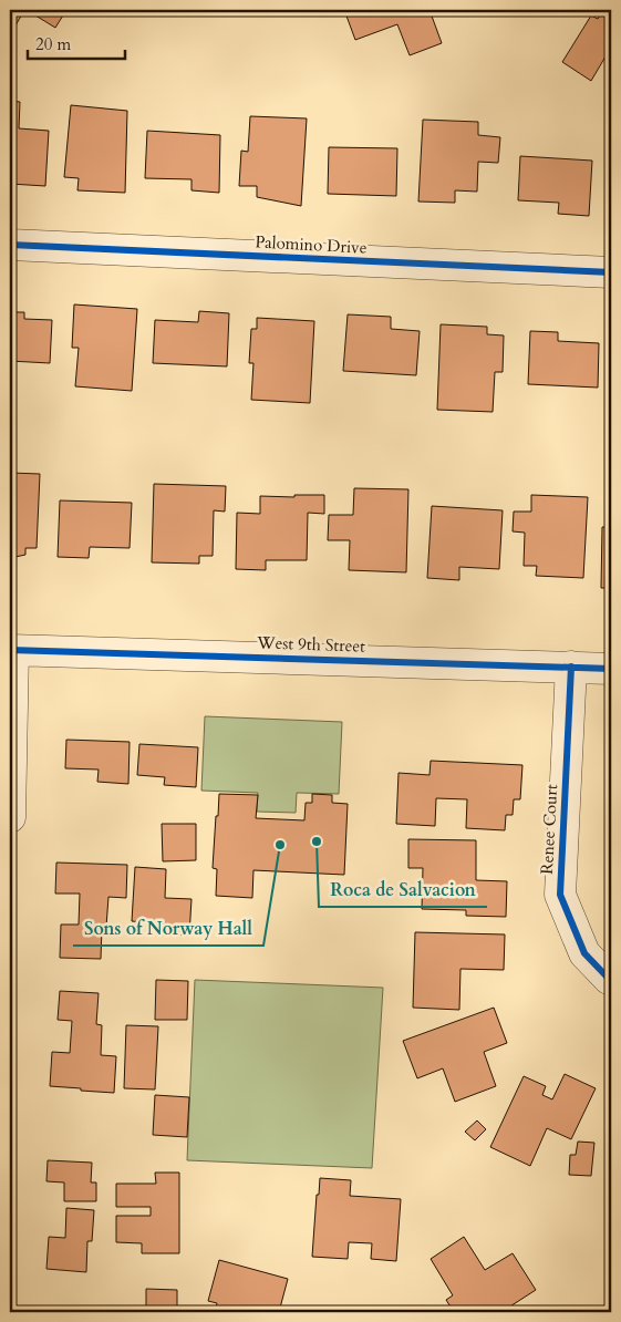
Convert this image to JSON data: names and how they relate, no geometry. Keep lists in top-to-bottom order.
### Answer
{
  "streets": {
    "street": ["Palomino Drive", "West 9th Street", "Renee Court"]
  },
  "crossings": [
    ["West 9th Street", "Renee Court"]
  ],
  "places": ["Roca de Salvacion", "Sons of Norway Hall"],
  "scale_bar": "20 m"
}
